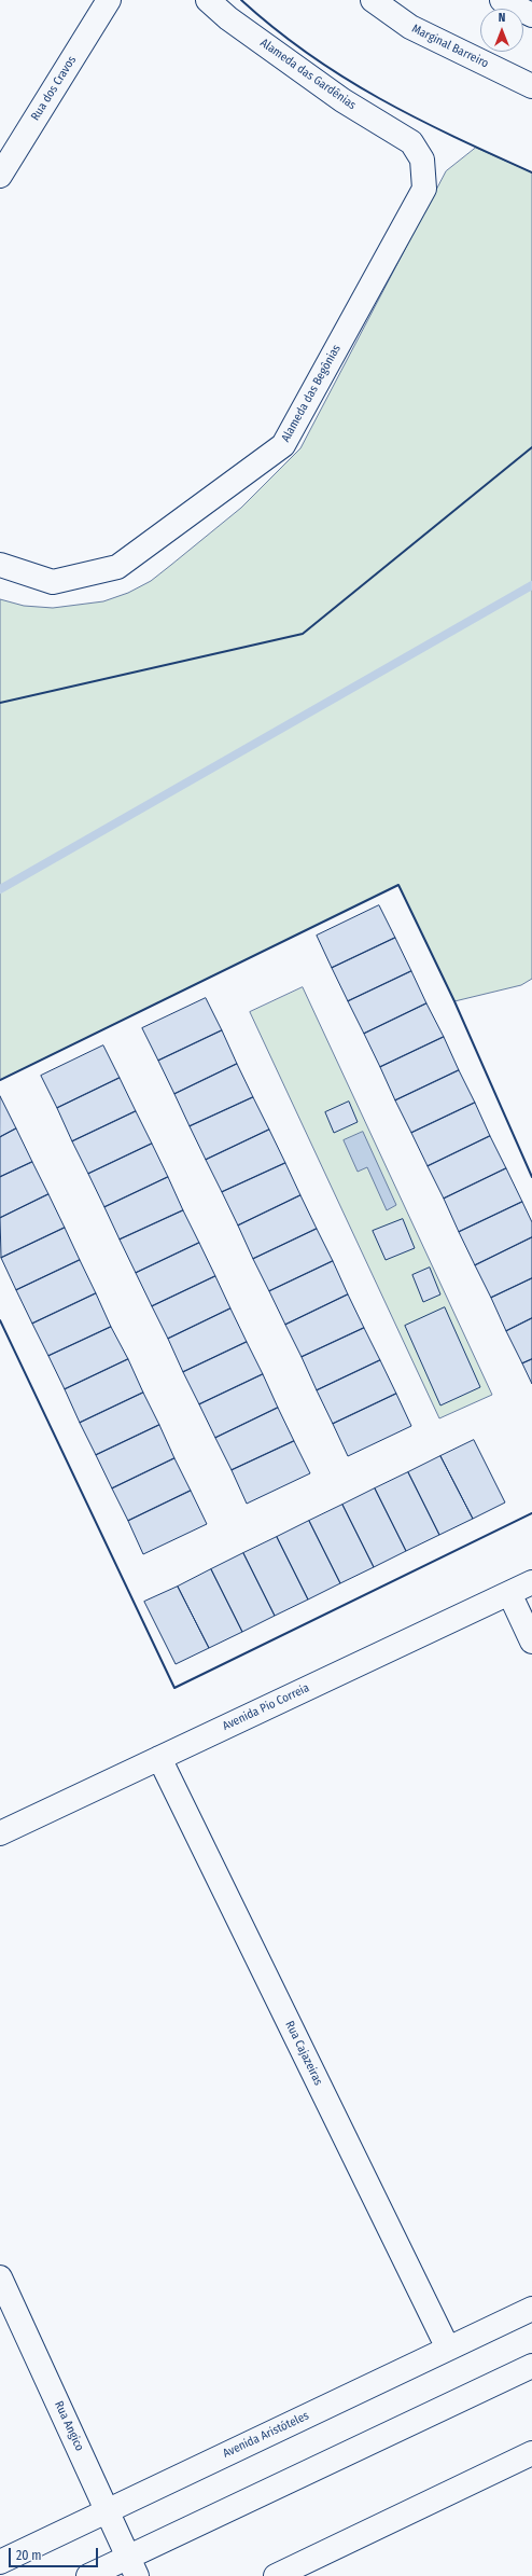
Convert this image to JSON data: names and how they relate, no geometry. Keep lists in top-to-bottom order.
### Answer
{
  "streets": {
    "street": [
      "Marginal Barreiro",
      "Alameda das Gardênias",
      "Rua dos Cravos",
      "Alameda das Begônias",
      "Avenida Pio Correia",
      "Rua Cajazeiras",
      "Rua Angico",
      "Avenida Aristóteles"
    ]
  },
  "crossings": [
    ["Alameda das Gardênias", "Alameda das Begônias"],
    ["Avenida Pio Correia", "Rua Cajazeiras"],
    ["Rua Cajazeiras", "Avenida Aristóteles"],
    ["Rua Angico", "Avenida Aristóteles"]
  ],
  "scale_bar": "20 m",
  "north": "top"
}
